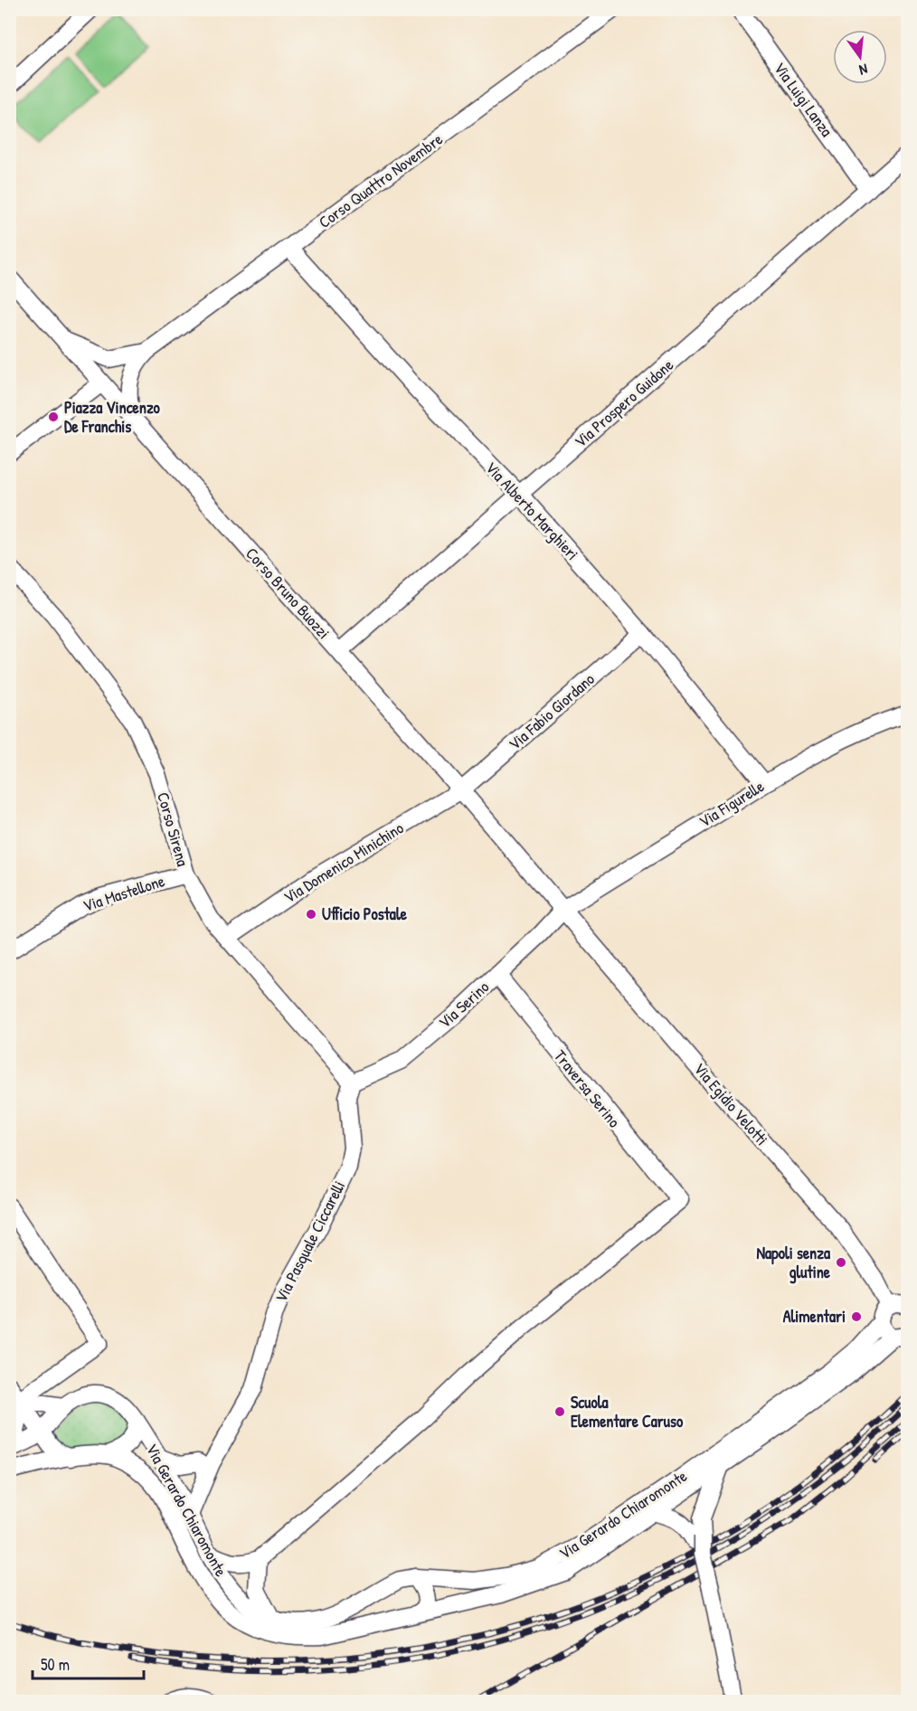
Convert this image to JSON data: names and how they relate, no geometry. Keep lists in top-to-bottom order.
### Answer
{
  "streets": {
    "street": [
      "Via Luigi Lanza",
      "Corso Quattro Novembre",
      "Via Prospero Guidone",
      "Via Alberto Marghieri",
      "Corso Bruno Buozzi",
      "Via Fabio Giordano",
      "Via Figurelle",
      "Corso Sirena",
      "Via Domenico Minichino",
      "Via Mastellone",
      "Via Serino",
      "Traversa Serino",
      "Via Egidio Velotti",
      "Via Pasquale Ciccarelli",
      "Via Gerardo Chiaromonte"
    ]
  },
  "crossings": [
    ["Via Luigi Lanza", "Via Prospero Guidone"],
    ["Corso Quattro Novembre", "Via Alberto Marghieri"],
    ["Corso Quattro Novembre", "Corso Bruno Buozzi"],
    ["Via Prospero Guidone", "Via Alberto Marghieri"],
    ["Via Prospero Guidone", "Corso Bruno Buozzi"],
    ["Via Alberto Marghieri", "Via Fabio Giordano"],
    ["Via Alberto Marghieri", "Via Figurelle"],
    ["Corso Bruno Buozzi", "Via Fabio Giordano"],
    ["Corso Bruno Buozzi", "Via Figurelle"],
    ["Corso Bruno Buozzi", "Via Domenico Minichino"],
    ["Corso Bruno Buozzi", "Via Serino"],
    ["Corso Bruno Buozzi", "Via Egidio Velotti"],
    ["Via Fabio Giordano", "Via Domenico Minichino"],
    ["Via Figurelle", "Via Serino"],
    ["Via Figurelle", "Via Egidio Velotti"],
    ["Corso Sirena", "Via Domenico Minichino"],
    ["Corso Sirena", "Via Mastellone"],
    ["Corso Sirena", "Via Serino"],
    ["Corso Sirena", "Via Pasquale Ciccarelli"],
    ["Via Serino", "Traversa Serino"],
    ["Via Serino", "Via Egidio Velotti"],
    ["Via Serino", "Via Pasquale Ciccarelli"],
    ["Via Egidio Velotti", "Via Gerardo Chiaromonte"],
    ["Via Pasquale Ciccarelli", "Via Gerardo Chiaromonte"]
  ],
  "places": [
    "Piazza Vincenzo De Franchis",
    "Ufficio Postale",
    "Napoli senza glutine",
    "Alimentari",
    "Scuola Elementare Caruso"
  ],
  "scale_bar": "50 m",
  "north": "bottom"
}
